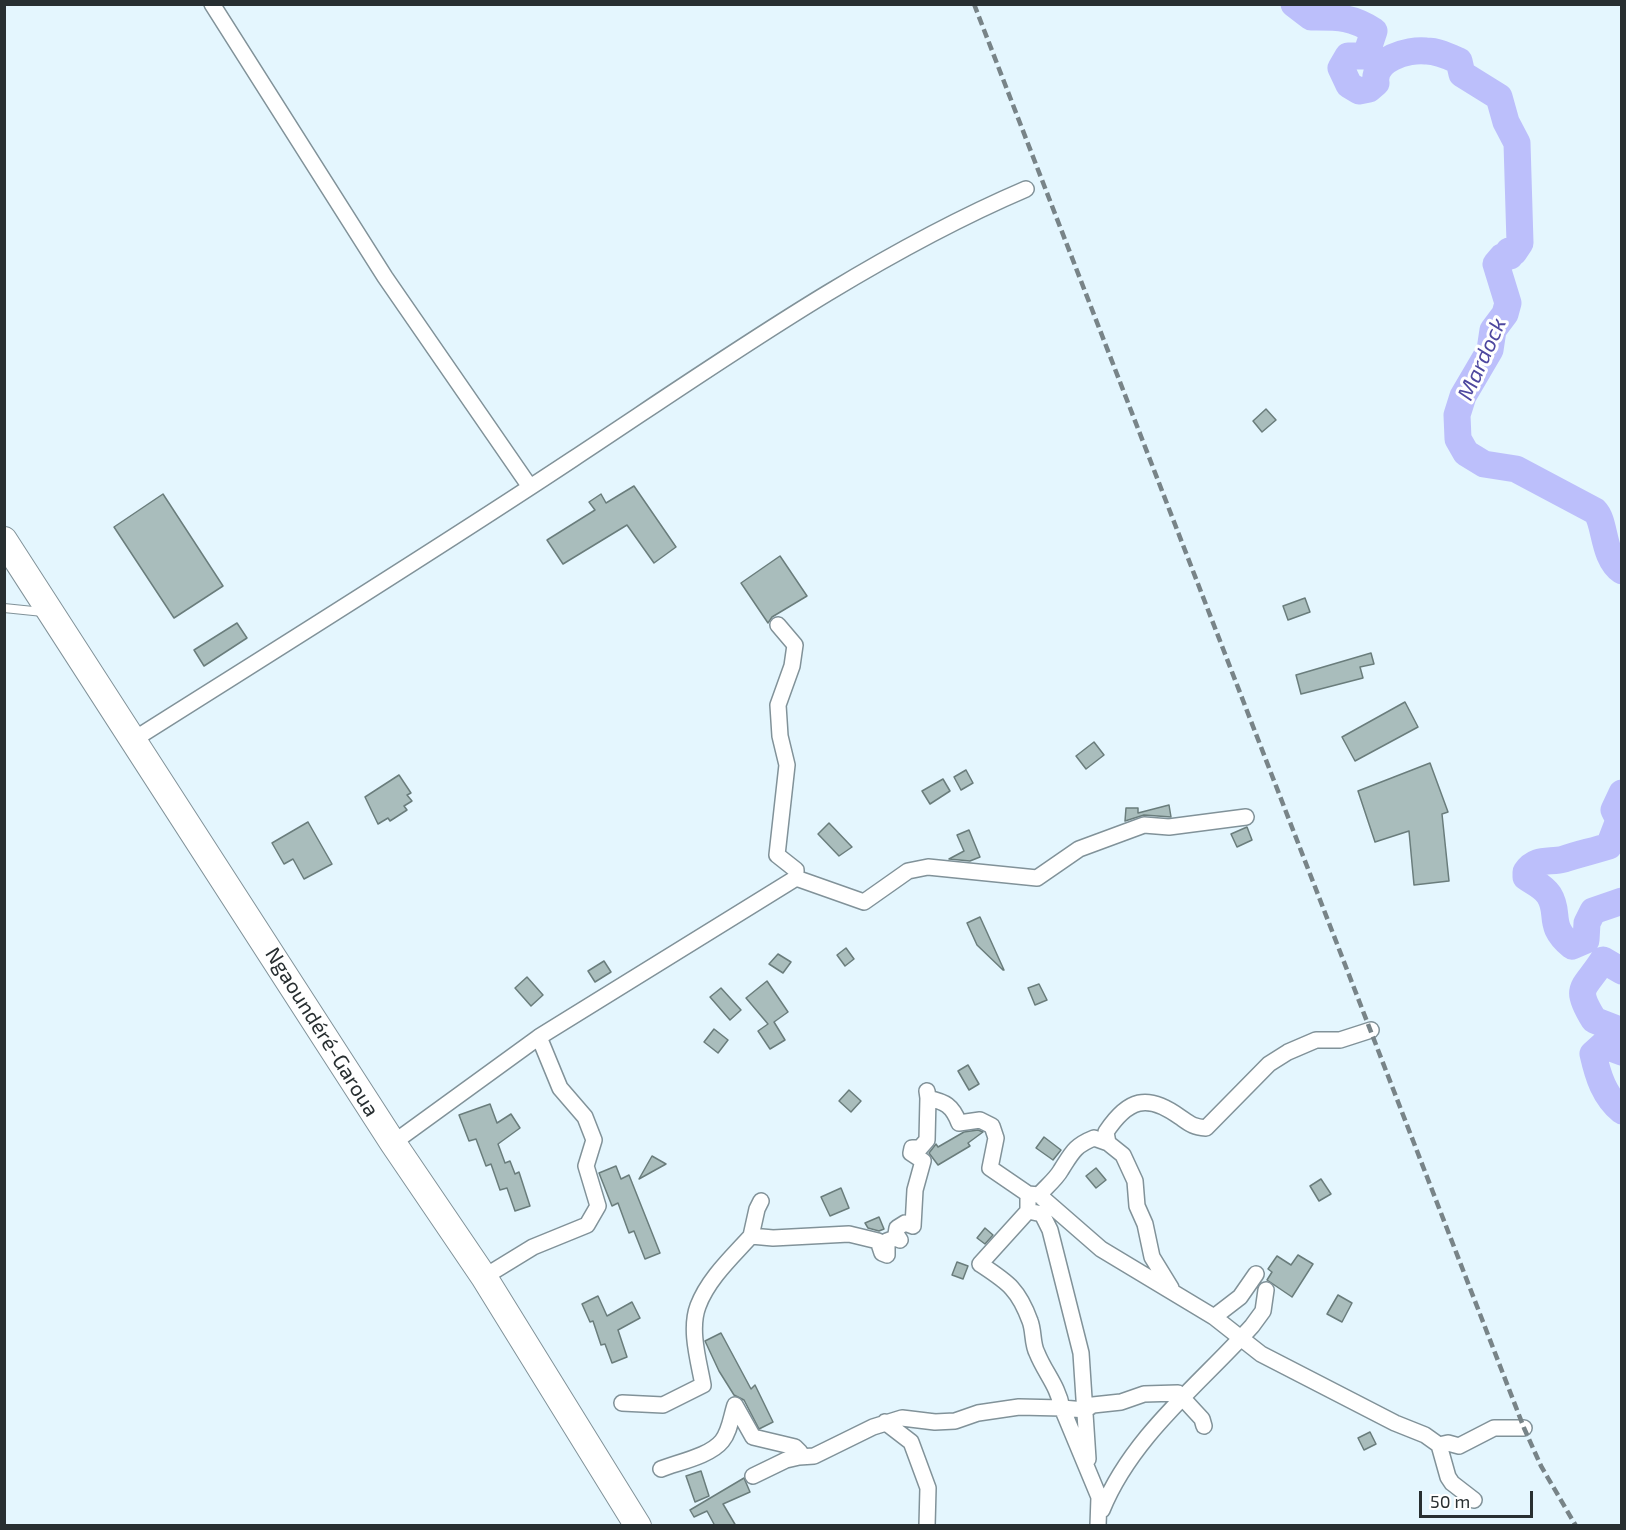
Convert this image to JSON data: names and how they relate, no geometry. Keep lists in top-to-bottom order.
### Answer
{
  "streets": {
    "highway": ["Ngaoundéré-Garoua"]
  },
  "water": ["Mardock"],
  "scale_bar": "50 m"
}
